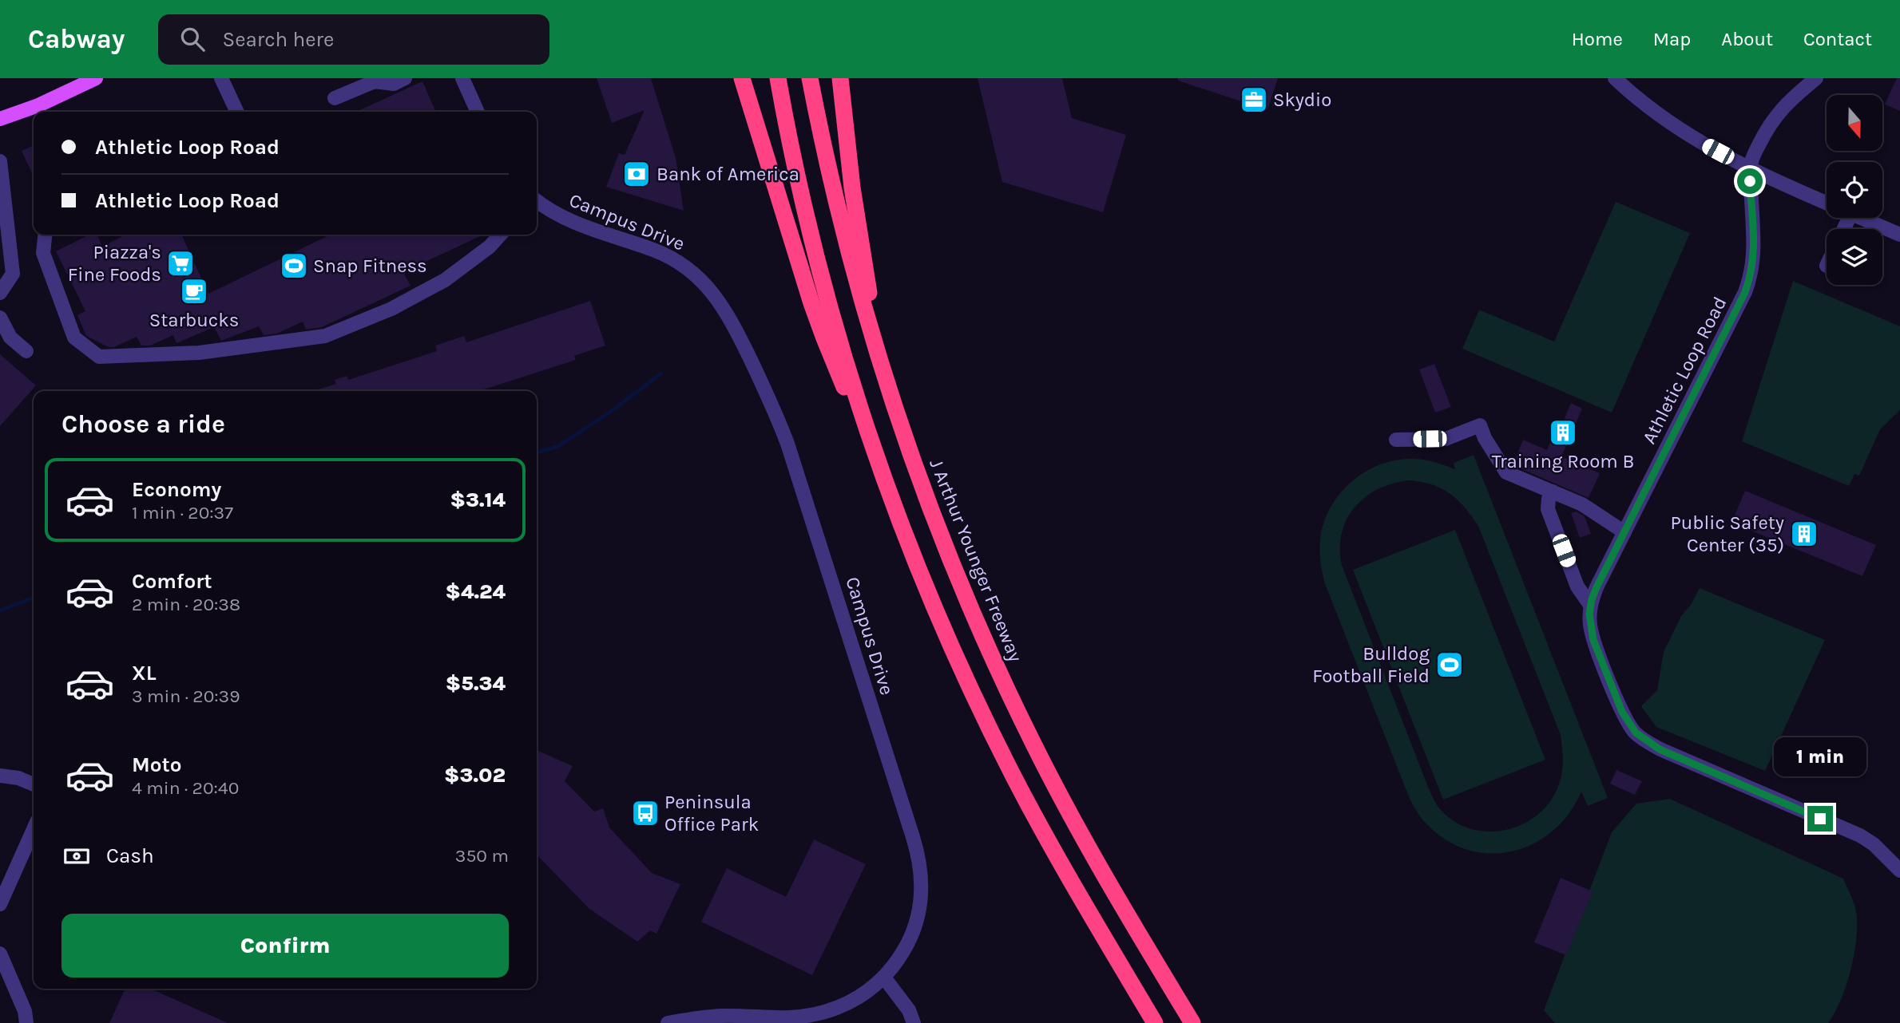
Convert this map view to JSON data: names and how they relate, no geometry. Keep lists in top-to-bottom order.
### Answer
{
  "streets": {
    "highway": ["J Arthur Younger Freeway"],
    "street": ["Campus Drive", "Athletic Loop Road"]
  },
  "places": {
    "office": ["Skydio"],
    "bank": ["Bank of America"],
    "supermarket": ["Piazza's Fine Foods"],
    "sports": ["Snap Fitness", "Bulldog Football Field"],
    "cafe": ["Starbucks"],
    "building": ["Training Room B", "Public Safety Center (35)"],
    "bus stop": ["Peninsula Office Park"]
  },
  "north": "bottom",
  "page": {
    "header": "Cabway",
    "search": "Search here",
    "nav": [
      "Home",
      "Map",
      "About",
      "Contact"
    ],
    "banner": ["Athletic Loop Road", "Athletic Loop Road"],
    "heading": "Choose a ride",
    "list": [
      {
        "name": "Economy",
        "note": "1 min · 20:37",
        "value": "$3.14"
      },
      {
        "name": "Comfort",
        "note": "2 min · 20:38",
        "value": "$4.24"
      },
      {
        "name": "XL",
        "note": "3 min · 20:39",
        "value": "$5.34"
      },
      {
        "name": "Moto",
        "note": "4 min · 20:40",
        "value": "$3.02"
      }
    ],
    "bubble": "1 min",
    "pay": ["Cash", "350 m"],
    "buttons": "Confirm"
  }
}
